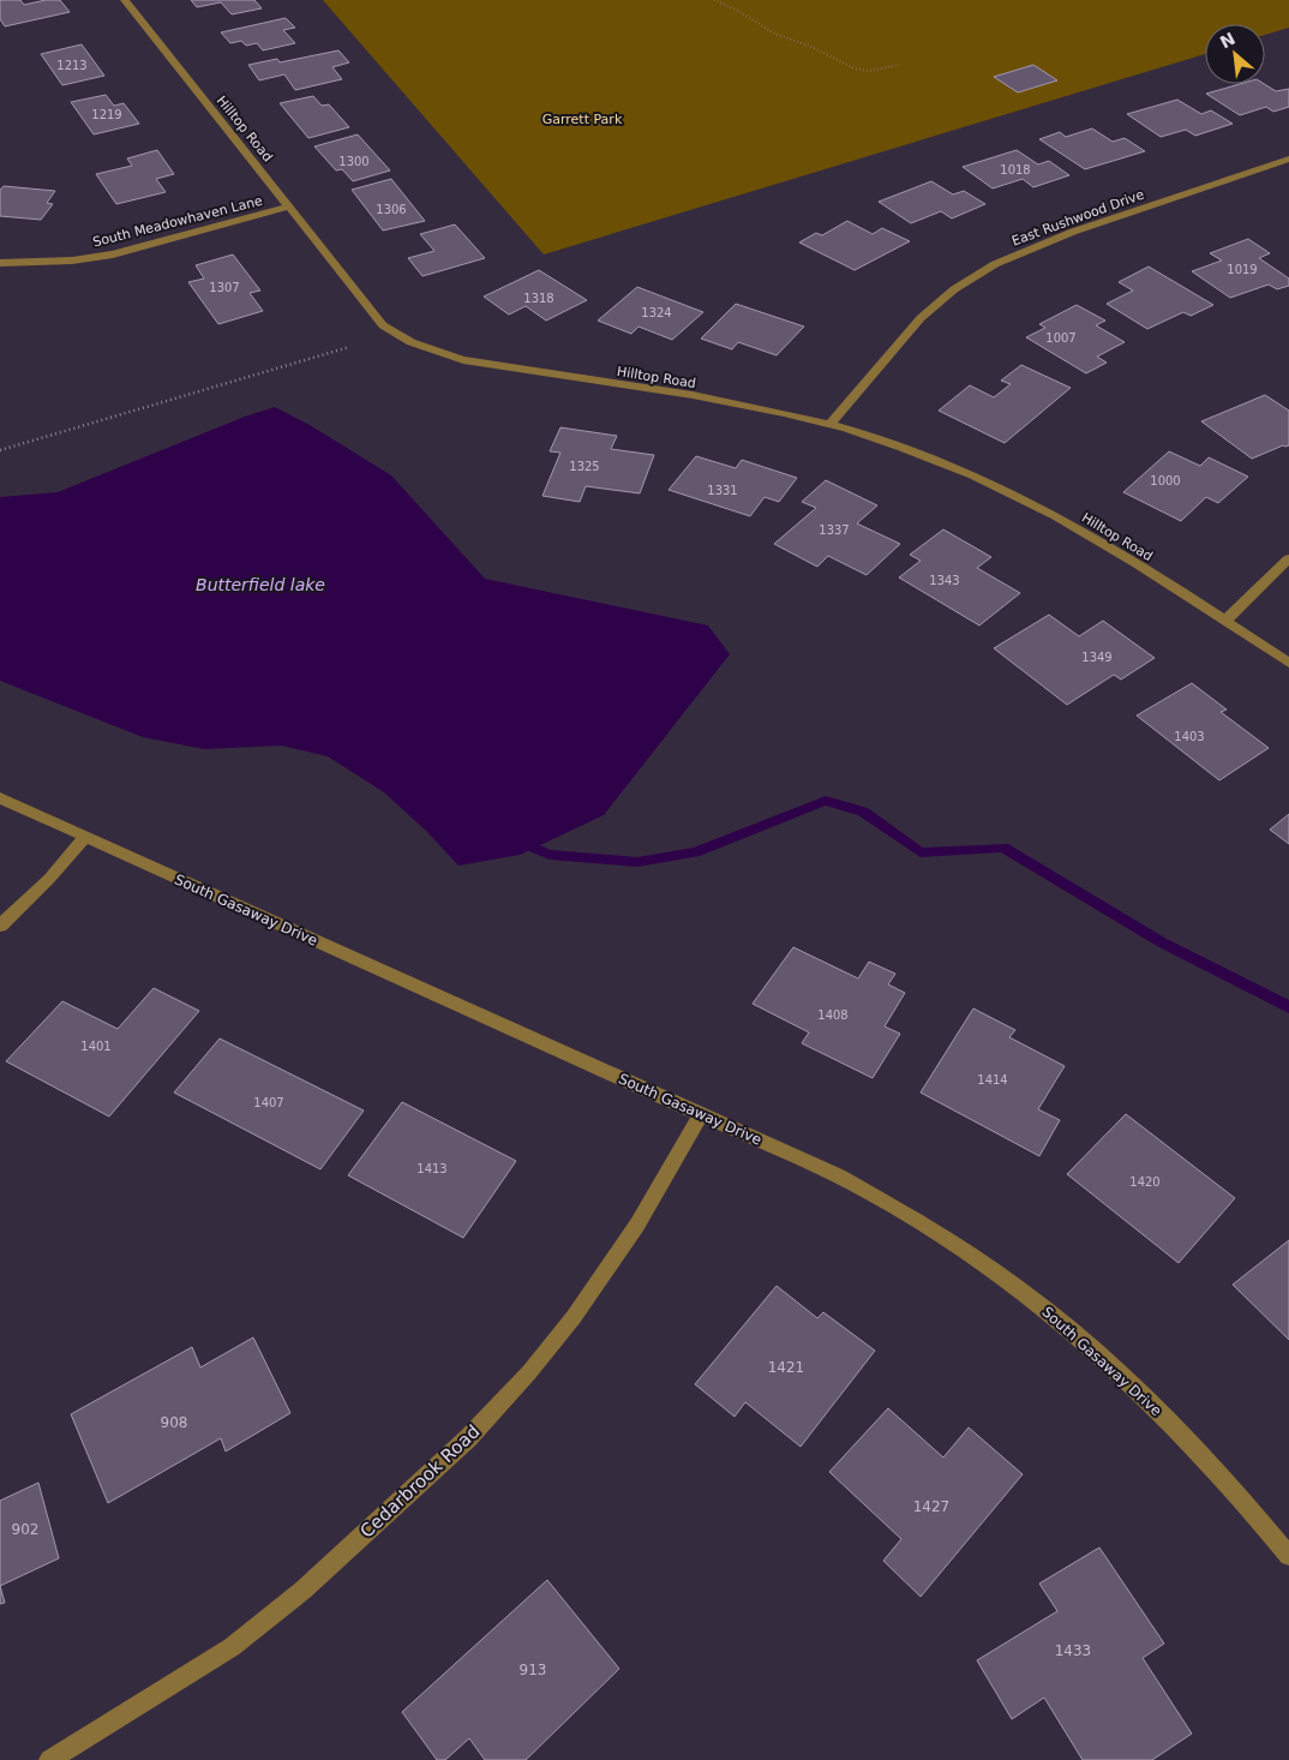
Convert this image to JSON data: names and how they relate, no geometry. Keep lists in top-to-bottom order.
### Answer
{
  "streets": {
    "street": [
      "Hilltop Road",
      "East Rushwood Drive",
      "South Meadowhaven Lane",
      "South Gasaway Drive",
      "Cedarbrook Road"
    ]
  },
  "crossings": [
    ["Hilltop Road", "East Rushwood Drive"],
    ["Hilltop Road", "South Meadowhaven Lane"],
    ["South Gasaway Drive", "Cedarbrook Road"]
  ],
  "water": ["Butterfield lake"],
  "parks": ["Garrett Park"],
  "house_numbers": [
    "1213",
    "1219",
    "1300",
    "1018",
    "1306",
    "1019",
    "1307",
    "1318",
    "1324",
    "1007",
    "1325",
    "1000",
    "1331",
    "1337",
    "1343",
    "1349",
    "1403",
    "1408",
    "1401",
    "1414",
    "1407",
    "1413",
    "1420",
    "1421",
    "908",
    "1427",
    "902",
    "1433",
    "913"
  ],
  "north": "top left"
}
